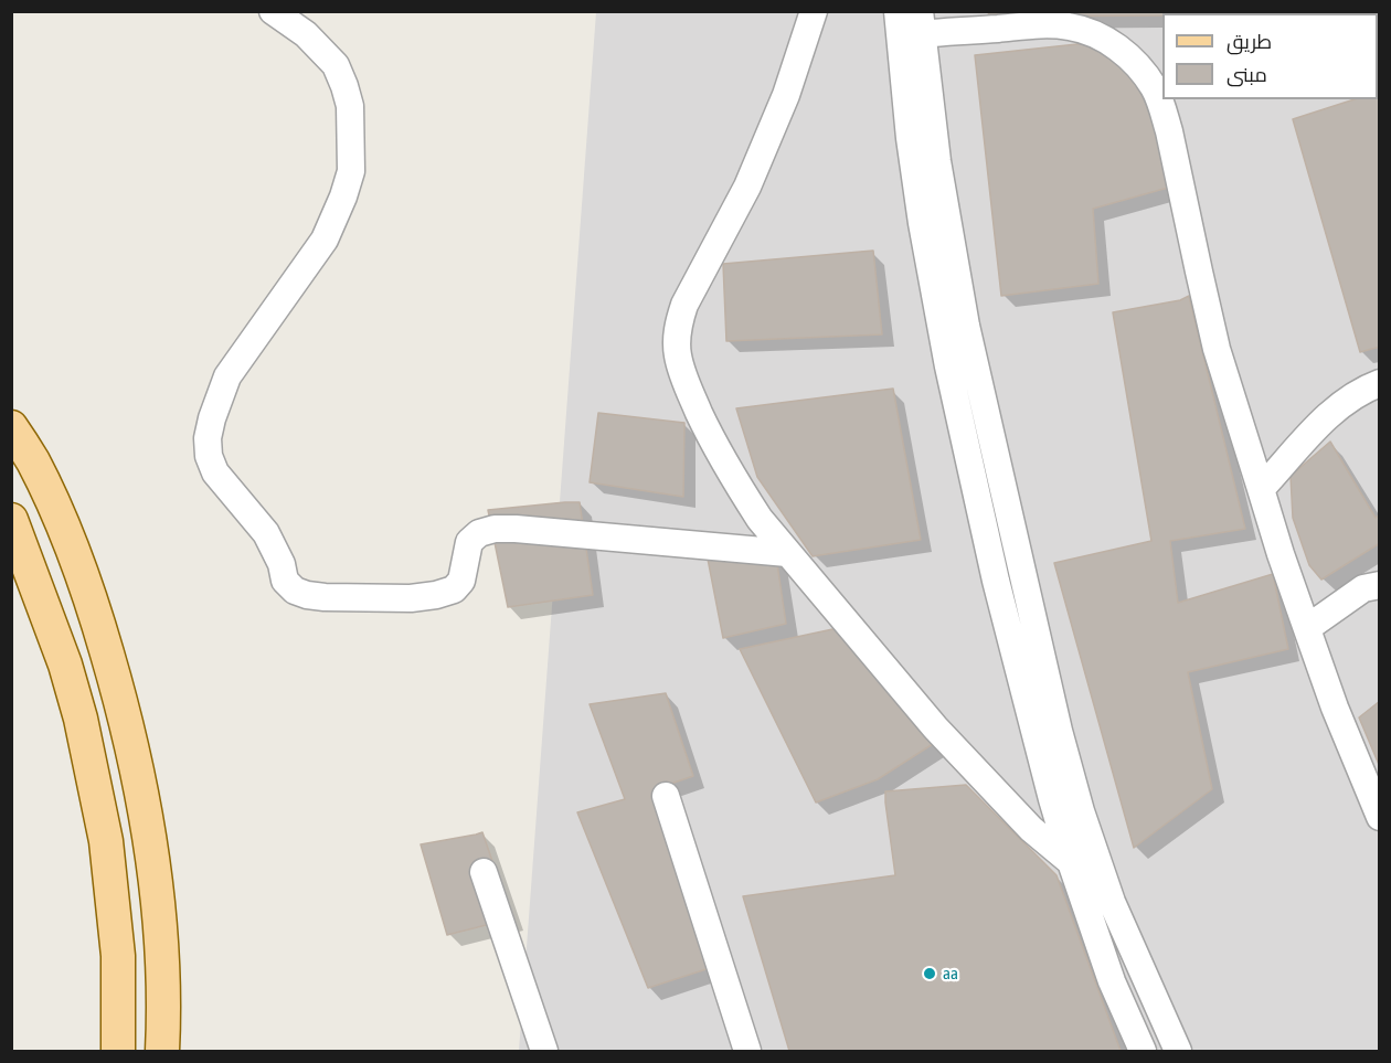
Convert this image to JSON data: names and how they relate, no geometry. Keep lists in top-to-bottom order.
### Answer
{
  "places": ["aa"],
  "legend": ["طريق", "مبنى"]
}
